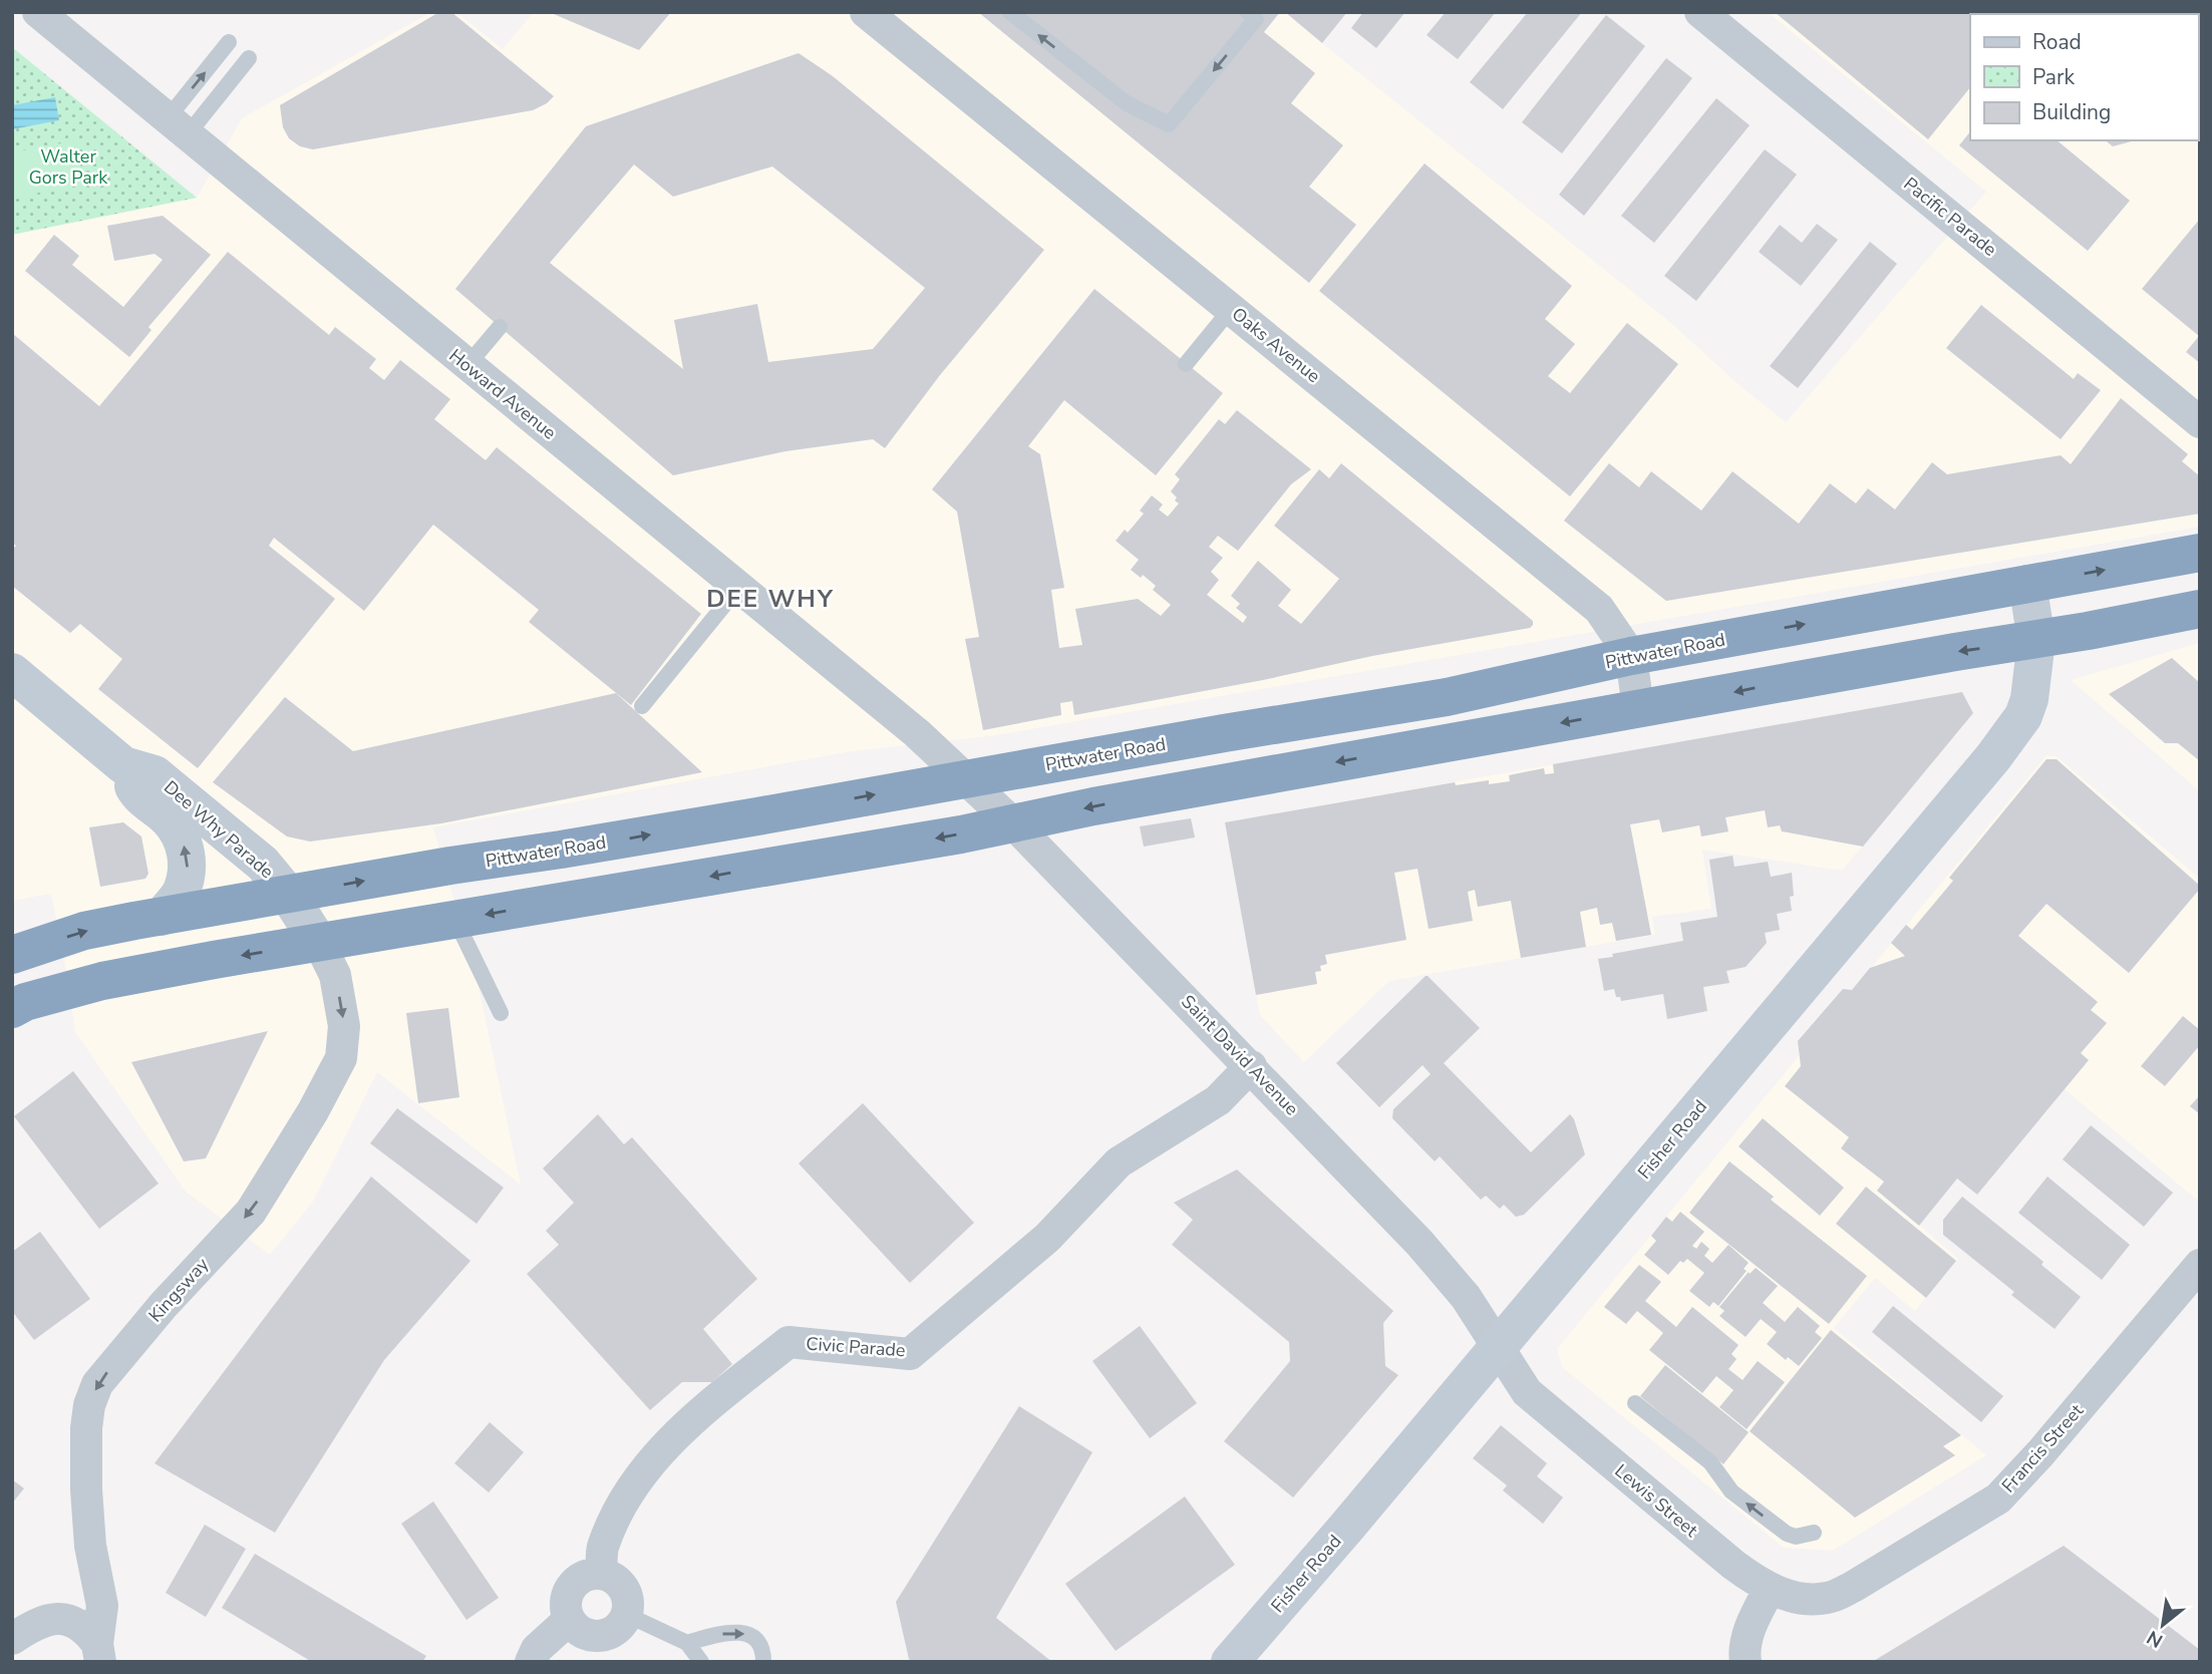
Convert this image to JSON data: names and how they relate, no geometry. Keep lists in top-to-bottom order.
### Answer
{
  "streets": {
    "highway": ["Pittwater Road"],
    "main road": ["Dee Why Parade", "Fisher Road"],
    "street": [
      "Pacific Parade",
      "Oaks Avenue",
      "Howard Avenue",
      "Saint David Avenue",
      "Kingsway",
      "Civic Parade",
      "Francis Street",
      "Lewis Street"
    ]
  },
  "crossings": [
    ["Oaks Avenue", "Pittwater Road"],
    ["Howard Avenue", "Pittwater Road"],
    ["Howard Avenue", "Saint David Avenue"],
    ["Pittwater Road", "Dee Why Parade"],
    ["Pittwater Road", "Saint David Avenue"],
    ["Pittwater Road", "Fisher Road"],
    ["Dee Why Parade", "Kingsway"],
    ["Saint David Avenue", "Fisher Road"],
    ["Saint David Avenue", "Civic Parade"],
    ["Saint David Avenue", "Lewis Street"],
    ["Fisher Road", "Lewis Street"],
    ["Francis Street", "Lewis Street"]
  ],
  "one_way": ["Kingsway"],
  "districts": ["DEE WHY"],
  "parks": ["Walter Gors Park"],
  "legend": ["Road", "Park", "Building"],
  "north": "bottom left"
}
